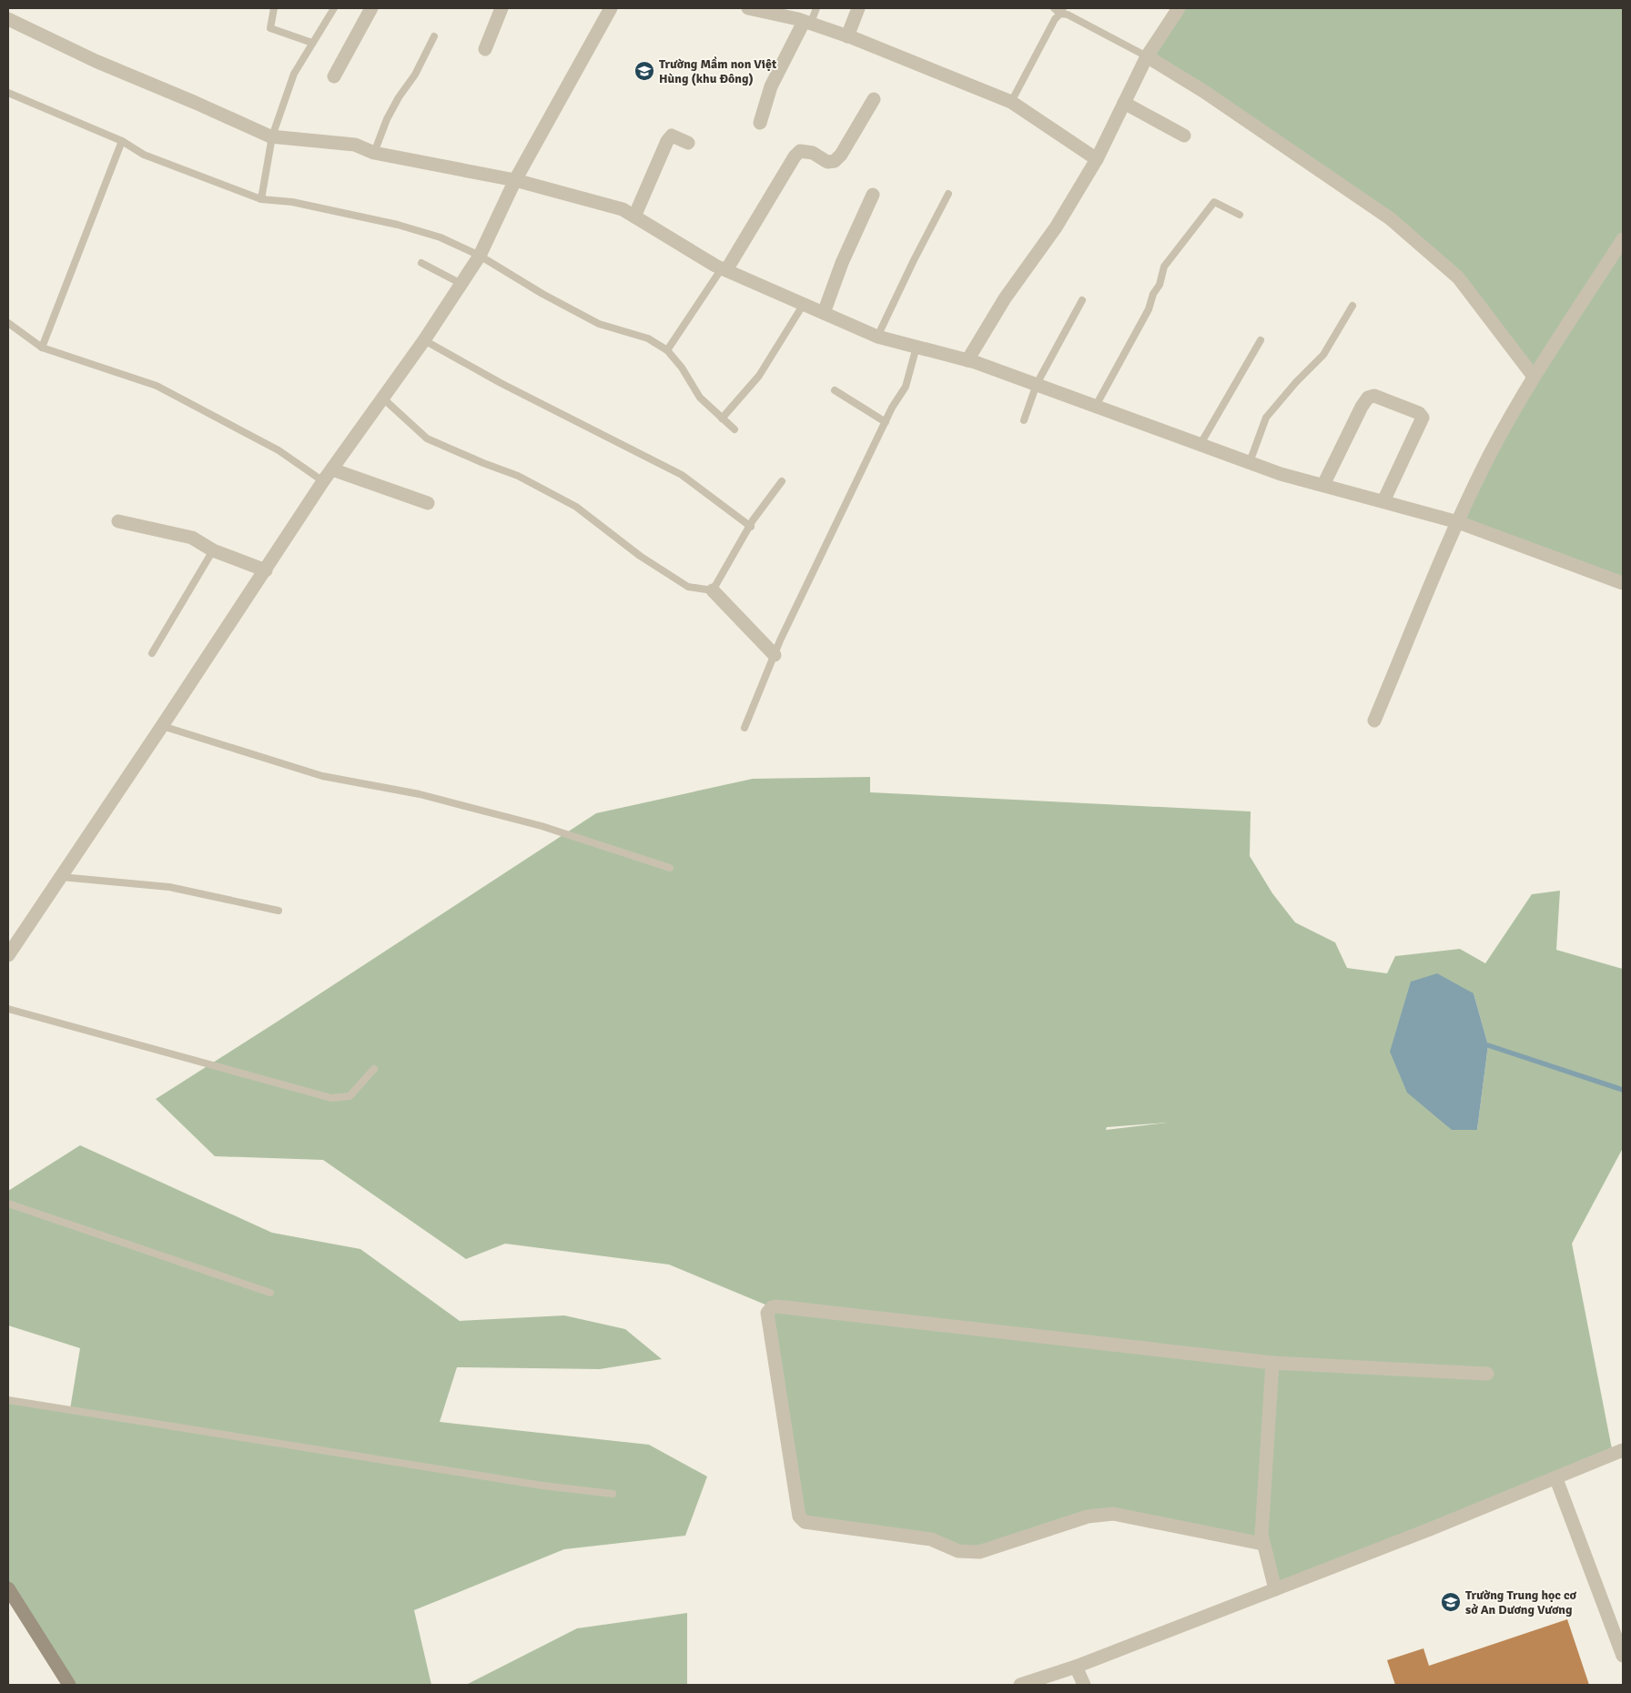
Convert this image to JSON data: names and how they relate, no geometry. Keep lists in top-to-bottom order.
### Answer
{
  "places": {
    "school or university": ["Trường Mầm non Việt Hùng (khu Đông)", "Trường Trung học cơ sở An Dương Vương"]
  }
}
